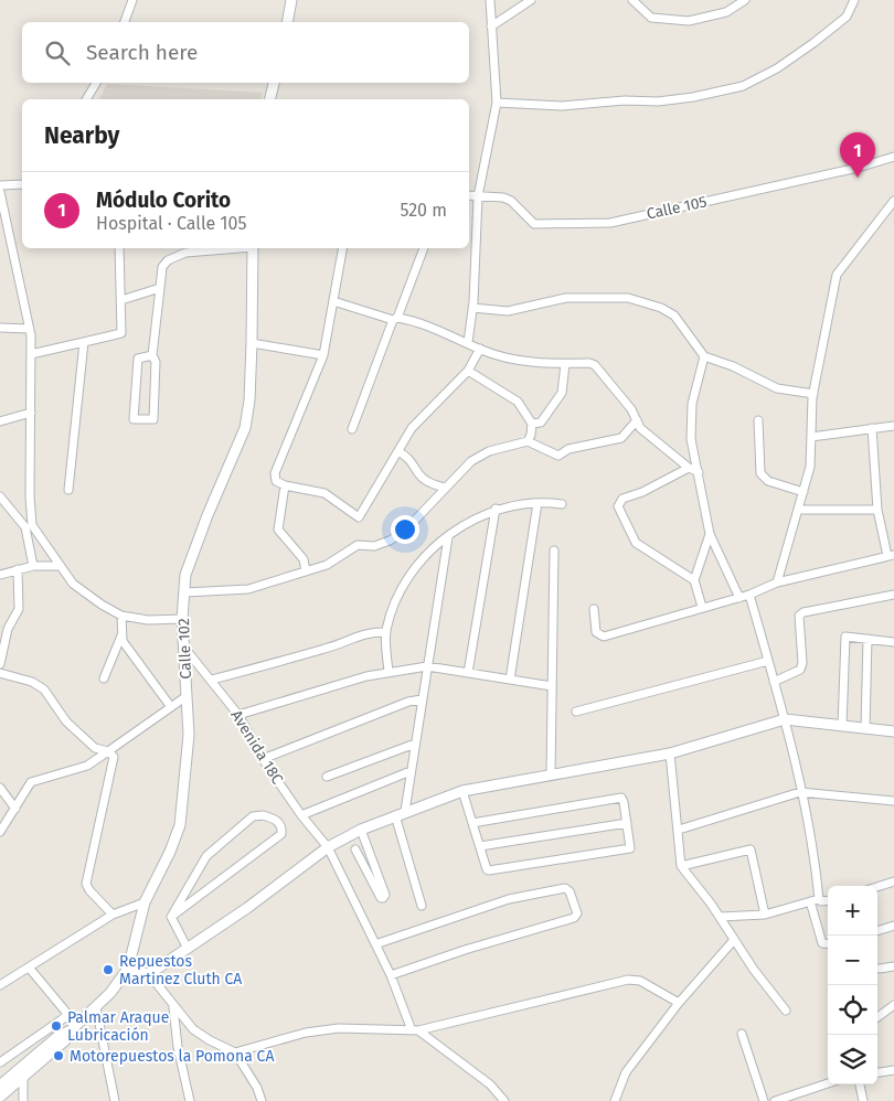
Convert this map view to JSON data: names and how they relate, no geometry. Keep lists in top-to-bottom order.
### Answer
{
  "streets": {
    "main road": ["Calle 102"],
    "street": ["Calle 105", "Avenida 18C"]
  },
  "crossings": [
    ["Calle 102", "Avenida 18C"]
  ],
  "places": ["Repuestos Martinez Cluth CA", "Palmar Araque Lubricación", "Motorepuestos la Pomona CA"],
  "page": {
    "search": "Search here",
    "heading": "Nearby",
    "pins": "1",
    "list": [
      {
        "mark": "1",
        "name": "Módulo Corito",
        "note": "Hospital · Calle 105",
        "value": "520 m"
      }
    ],
    "map_buttons": ["+", "−"]
  }
}
